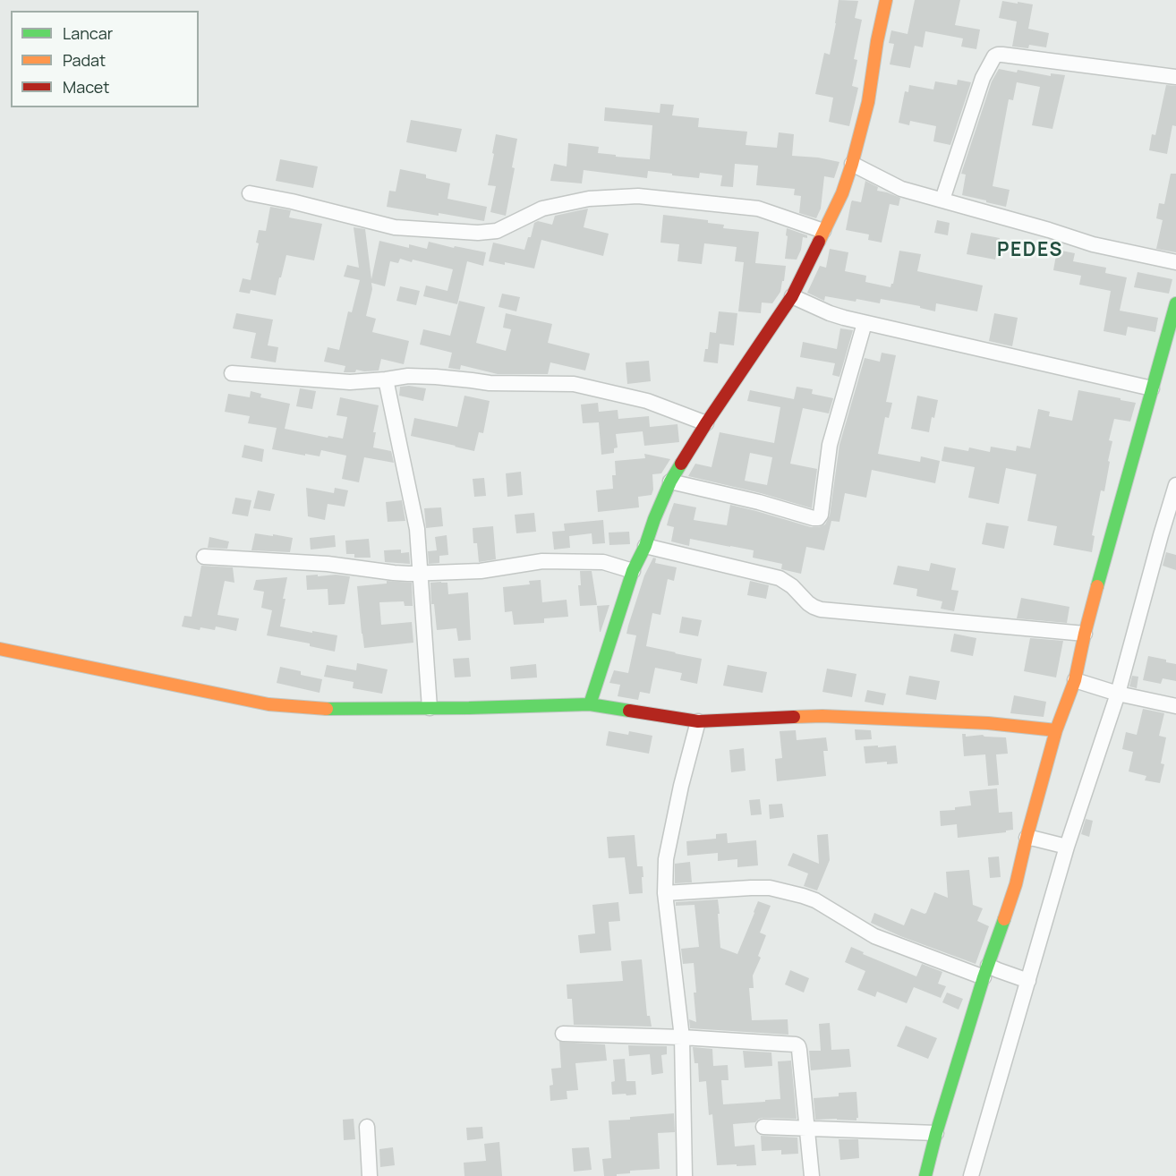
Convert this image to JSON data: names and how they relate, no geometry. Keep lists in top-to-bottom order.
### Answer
{
  "districts": ["PEDES"],
  "legend": ["Lancar", "Padat", "Macet"]
}
